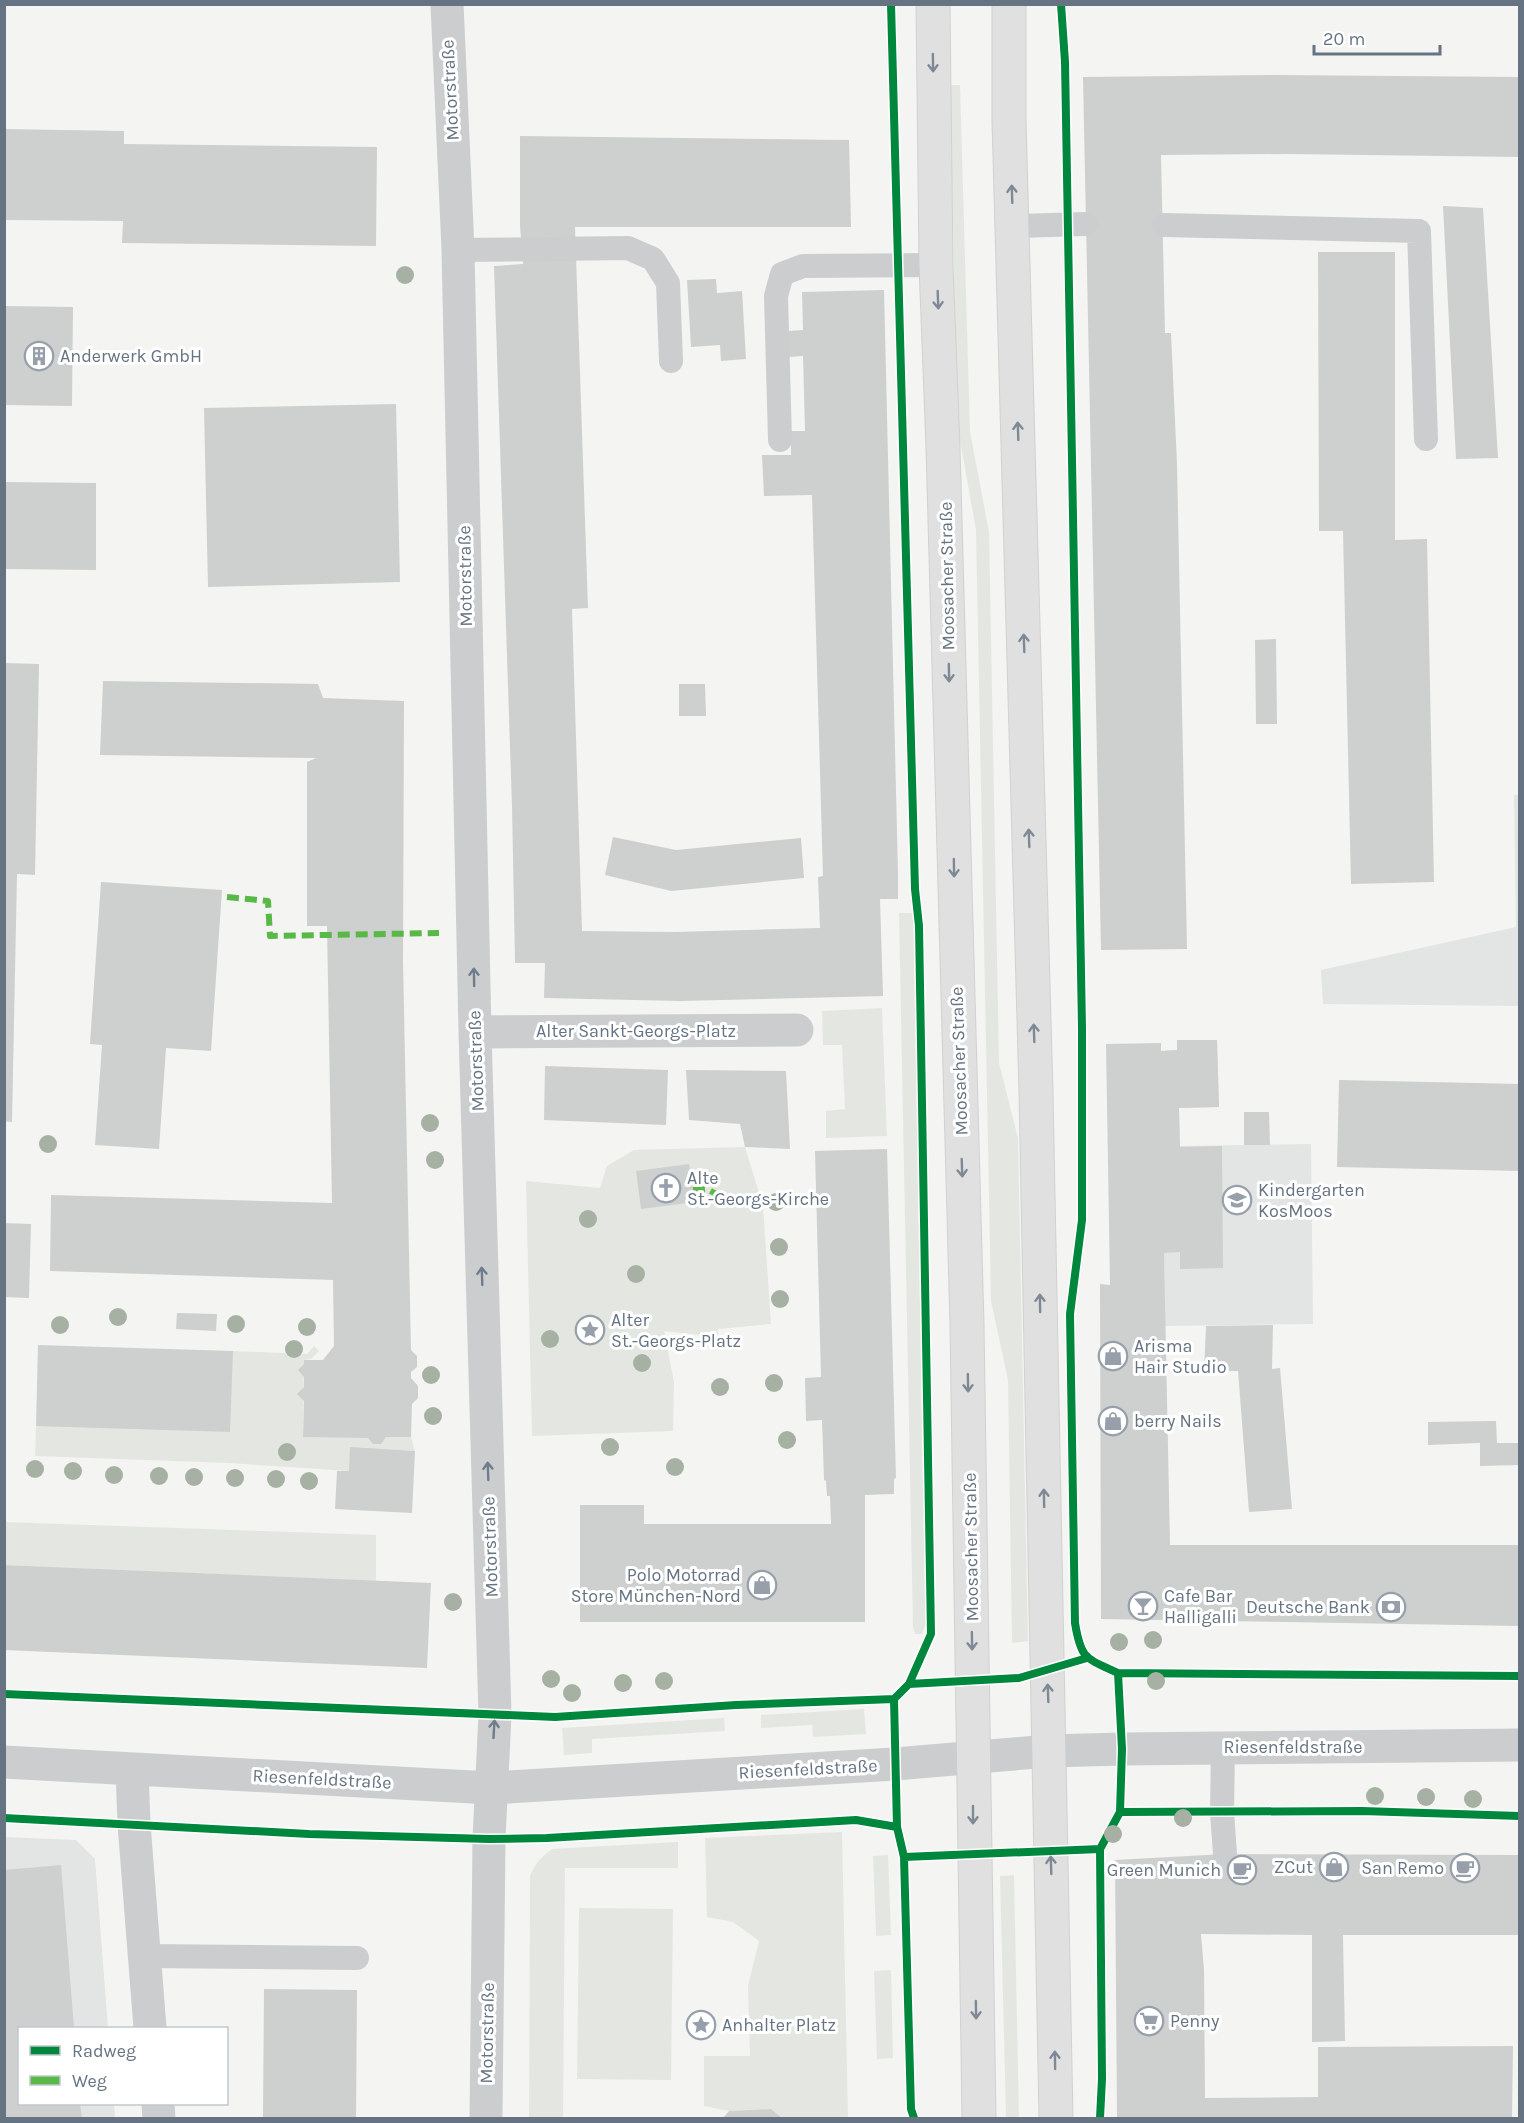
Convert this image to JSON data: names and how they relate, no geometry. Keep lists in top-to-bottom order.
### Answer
{
  "streets": {
    "main road": ["Moosacher Straße"],
    "street": ["Motorstraße", "Alter Sankt-Georgs-Platz", "Riesenfeldstraße"]
  },
  "crossings": [
    ["Motorstraße", "Alter Sankt-Georgs-Platz"],
    ["Motorstraße", "Riesenfeldstraße"],
    ["Moosacher Straße", "Riesenfeldstraße"]
  ],
  "one_way": ["Motorstraße"],
  "places": {
    "building": ["Anderwerk GmbH"],
    "church": ["Alte St.-Georgs-Kirche"],
    "school or university": ["Kindergarten KosMoos"],
    "place": ["Alter St.-Georgs-Platz", "Anhalter Platz"],
    "shop": [
      "Arisma Hair Studio",
      "berry Nails",
      "Polo Motorrad Store München-Nord",
      "ZCut"
    ],
    "bar": ["Cafe Bar Halligalli"],
    "bank": ["Deutsche Bank"],
    "cafe": ["San Remo", "Green Munich"],
    "supermarket": ["Penny"]
  },
  "legend": ["Radweg", "Weg"],
  "scale_bar": "20 m"
}
